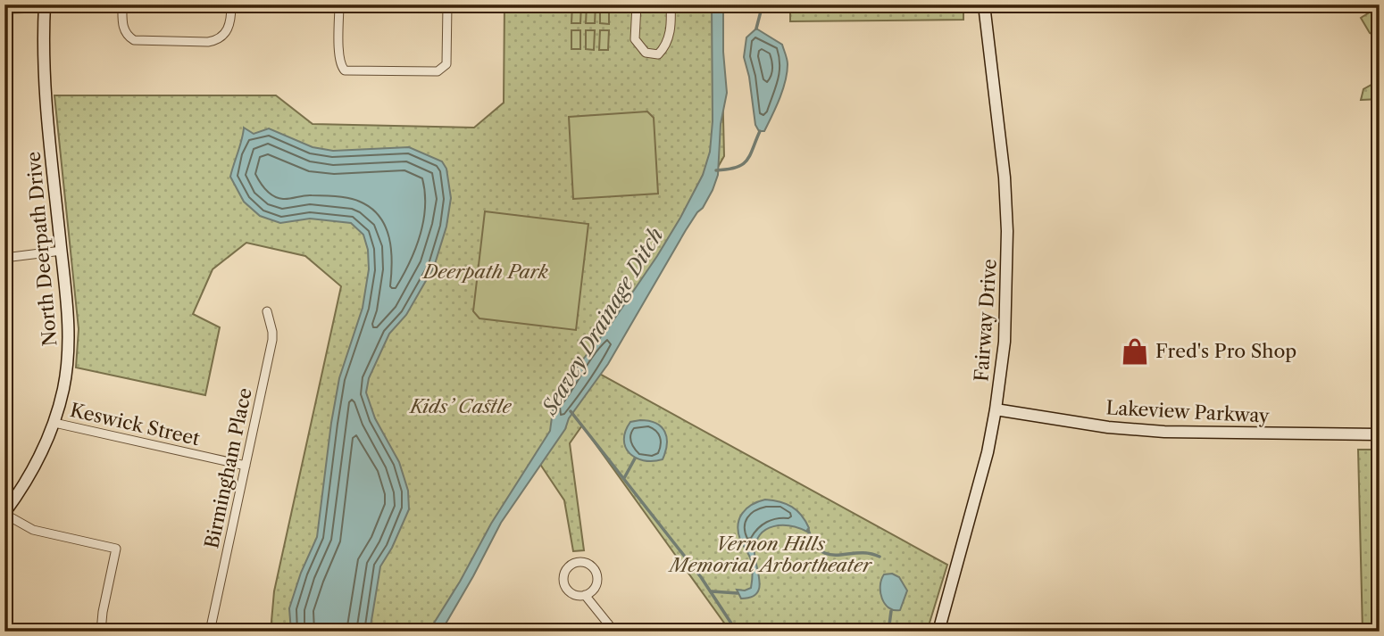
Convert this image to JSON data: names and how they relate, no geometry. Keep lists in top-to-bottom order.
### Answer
{
  "streets": {
    "street": [
      "North Deerpath Drive",
      "Fairway Drive",
      "Lakeview Parkway",
      "Keswick Street",
      "Birmingham Place"
    ]
  },
  "crossings": [
    ["North Deerpath Drive", "Keswick Street"],
    ["Fairway Drive", "Lakeview Parkway"],
    ["Keswick Street", "Birmingham Place"]
  ],
  "water": ["Seavey Drainage Ditch"],
  "parks": ["Deerpath Park", "Kids’ Castle", "Vernon Hills Memorial Arbortheater"],
  "places": {
    "shop": ["Fred's Pro Shop"]
  }
}
